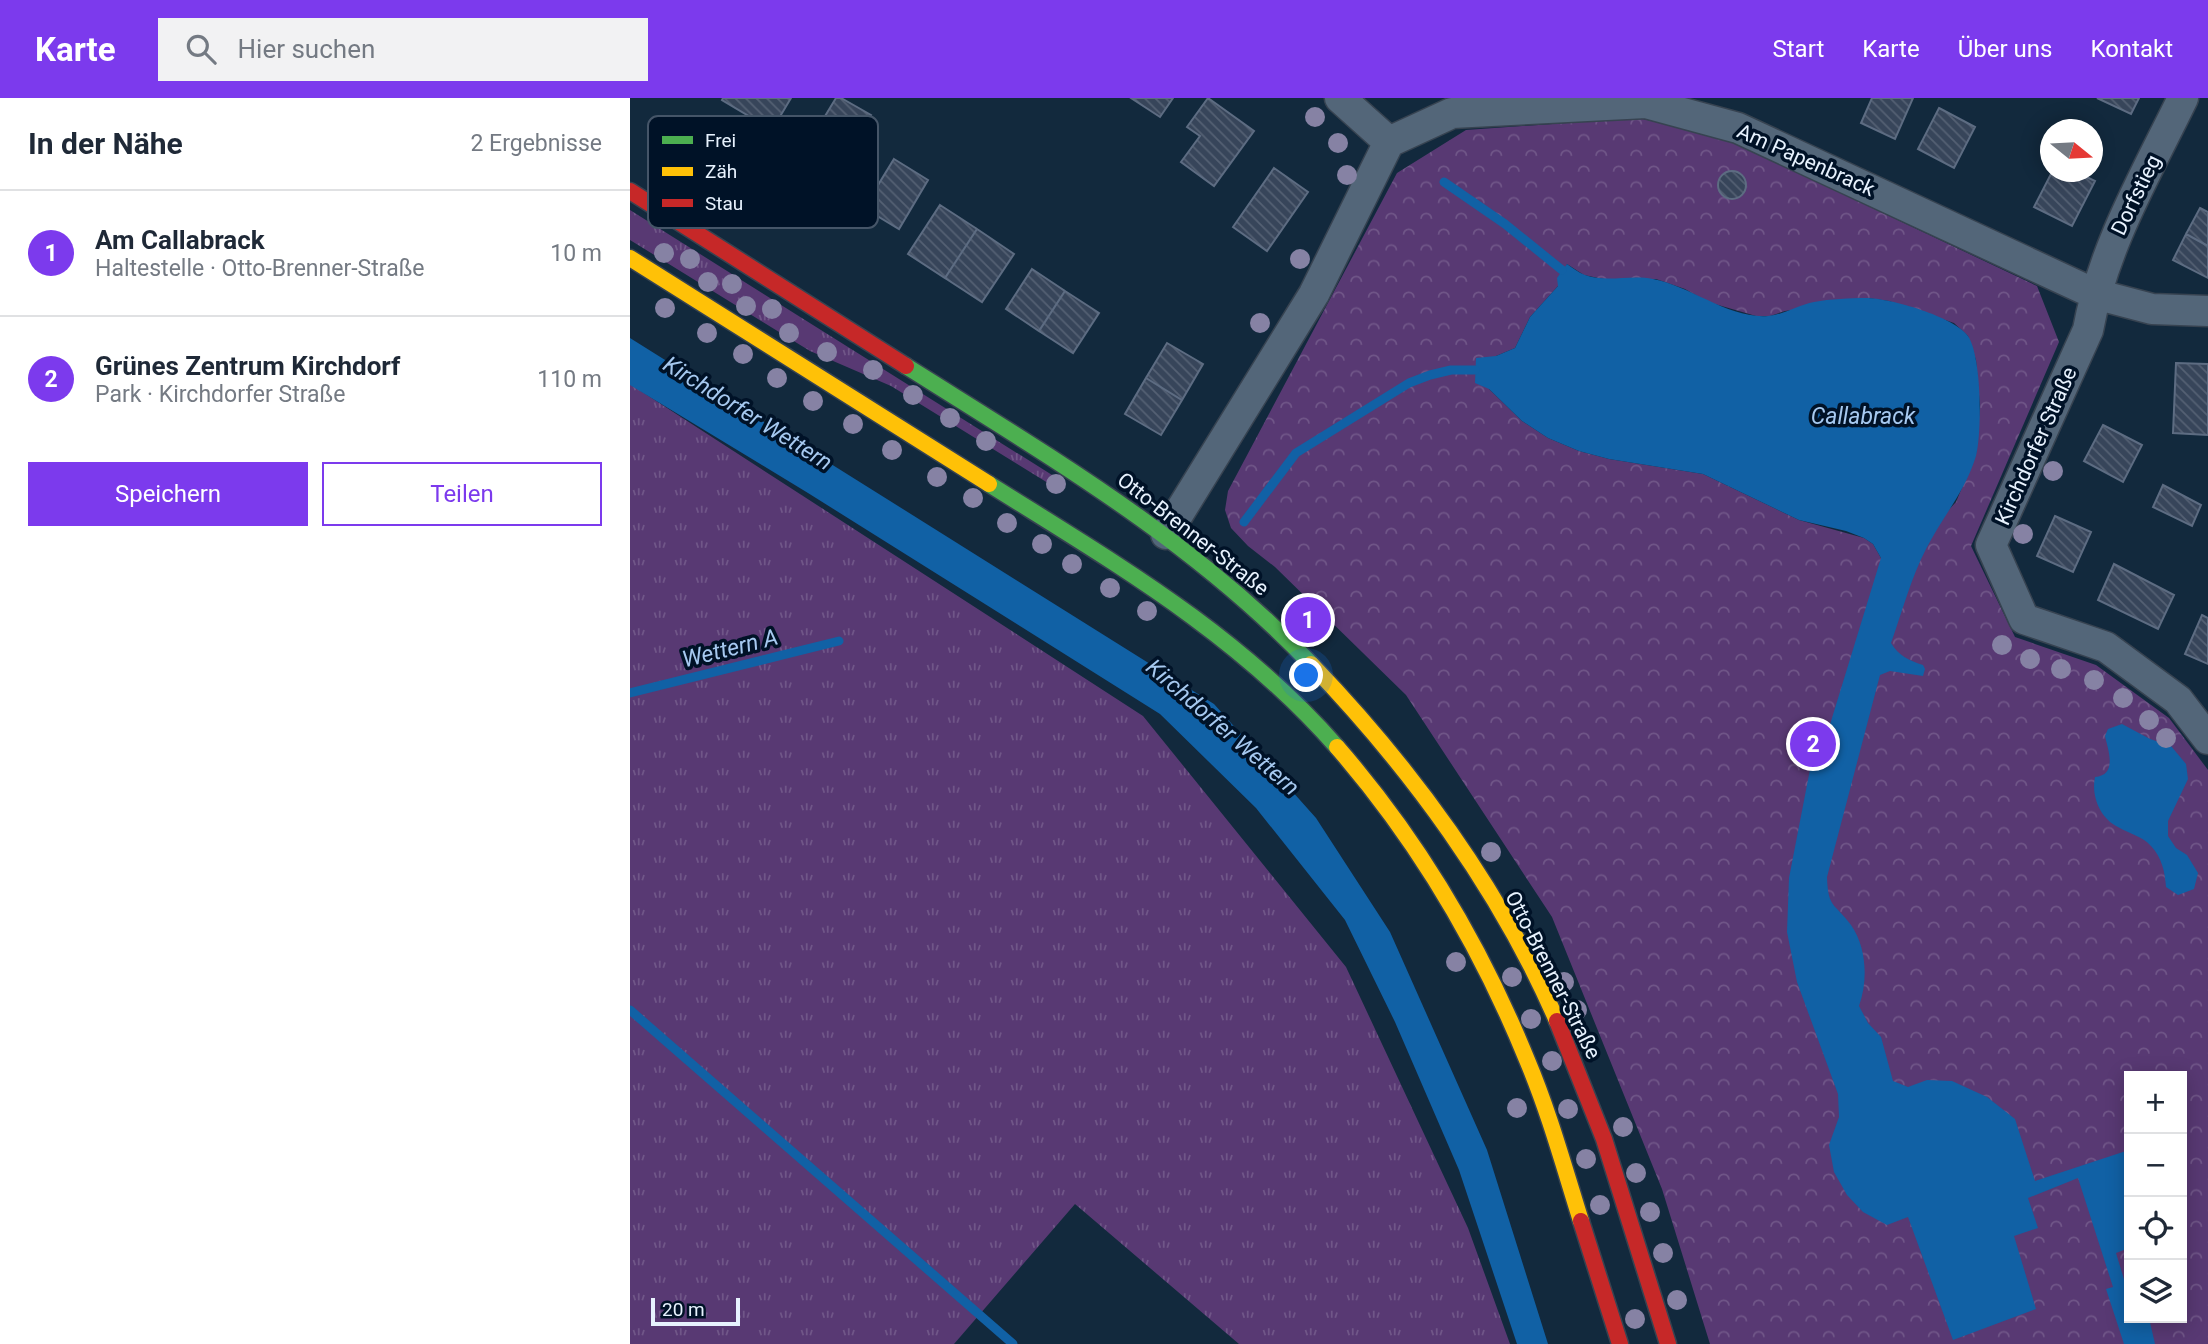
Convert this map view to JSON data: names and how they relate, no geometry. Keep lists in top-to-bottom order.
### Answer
{
  "streets": {
    "main road": ["Otto-Brenner-Straße"],
    "street": ["Am Papenbrack", "Dorfstieg", "Kirchdorfer Straße"]
  },
  "crossings": [
    ["Am Papenbrack", "Dorfstieg"],
    ["Am Papenbrack", "Kirchdorfer Straße"],
    ["Dorfstieg", "Kirchdorfer Straße"]
  ],
  "water": ["Kirchdorfer Wettern", "Callabrack", "Wettern A"],
  "legend": ["Frei", "Zäh", "Stau"],
  "scale_bar": "20 m",
  "north": "right",
  "page": {
    "header": "Karte",
    "search": "Hier suchen",
    "nav": [
      "Start",
      "Karte",
      "Über uns",
      "Kontakt"
    ],
    "heading": ["In der Nähe", "2 Ergebnisse"],
    "list": [
      {
        "mark": "1",
        "name": "Am Callabrack",
        "note": "Haltestelle · Otto-Brenner-Straße",
        "value": "10 m"
      },
      {
        "mark": "2",
        "name": "Grünes Zentrum Kirchdorf",
        "note": "Park · Kirchdorfer Straße",
        "value": "110 m"
      }
    ],
    "buttons": ["Speichern", "Teilen"],
    "pins": ["1", "2"],
    "map_buttons": ["+", "−"],
    "scale": "20 m"
  }
}
